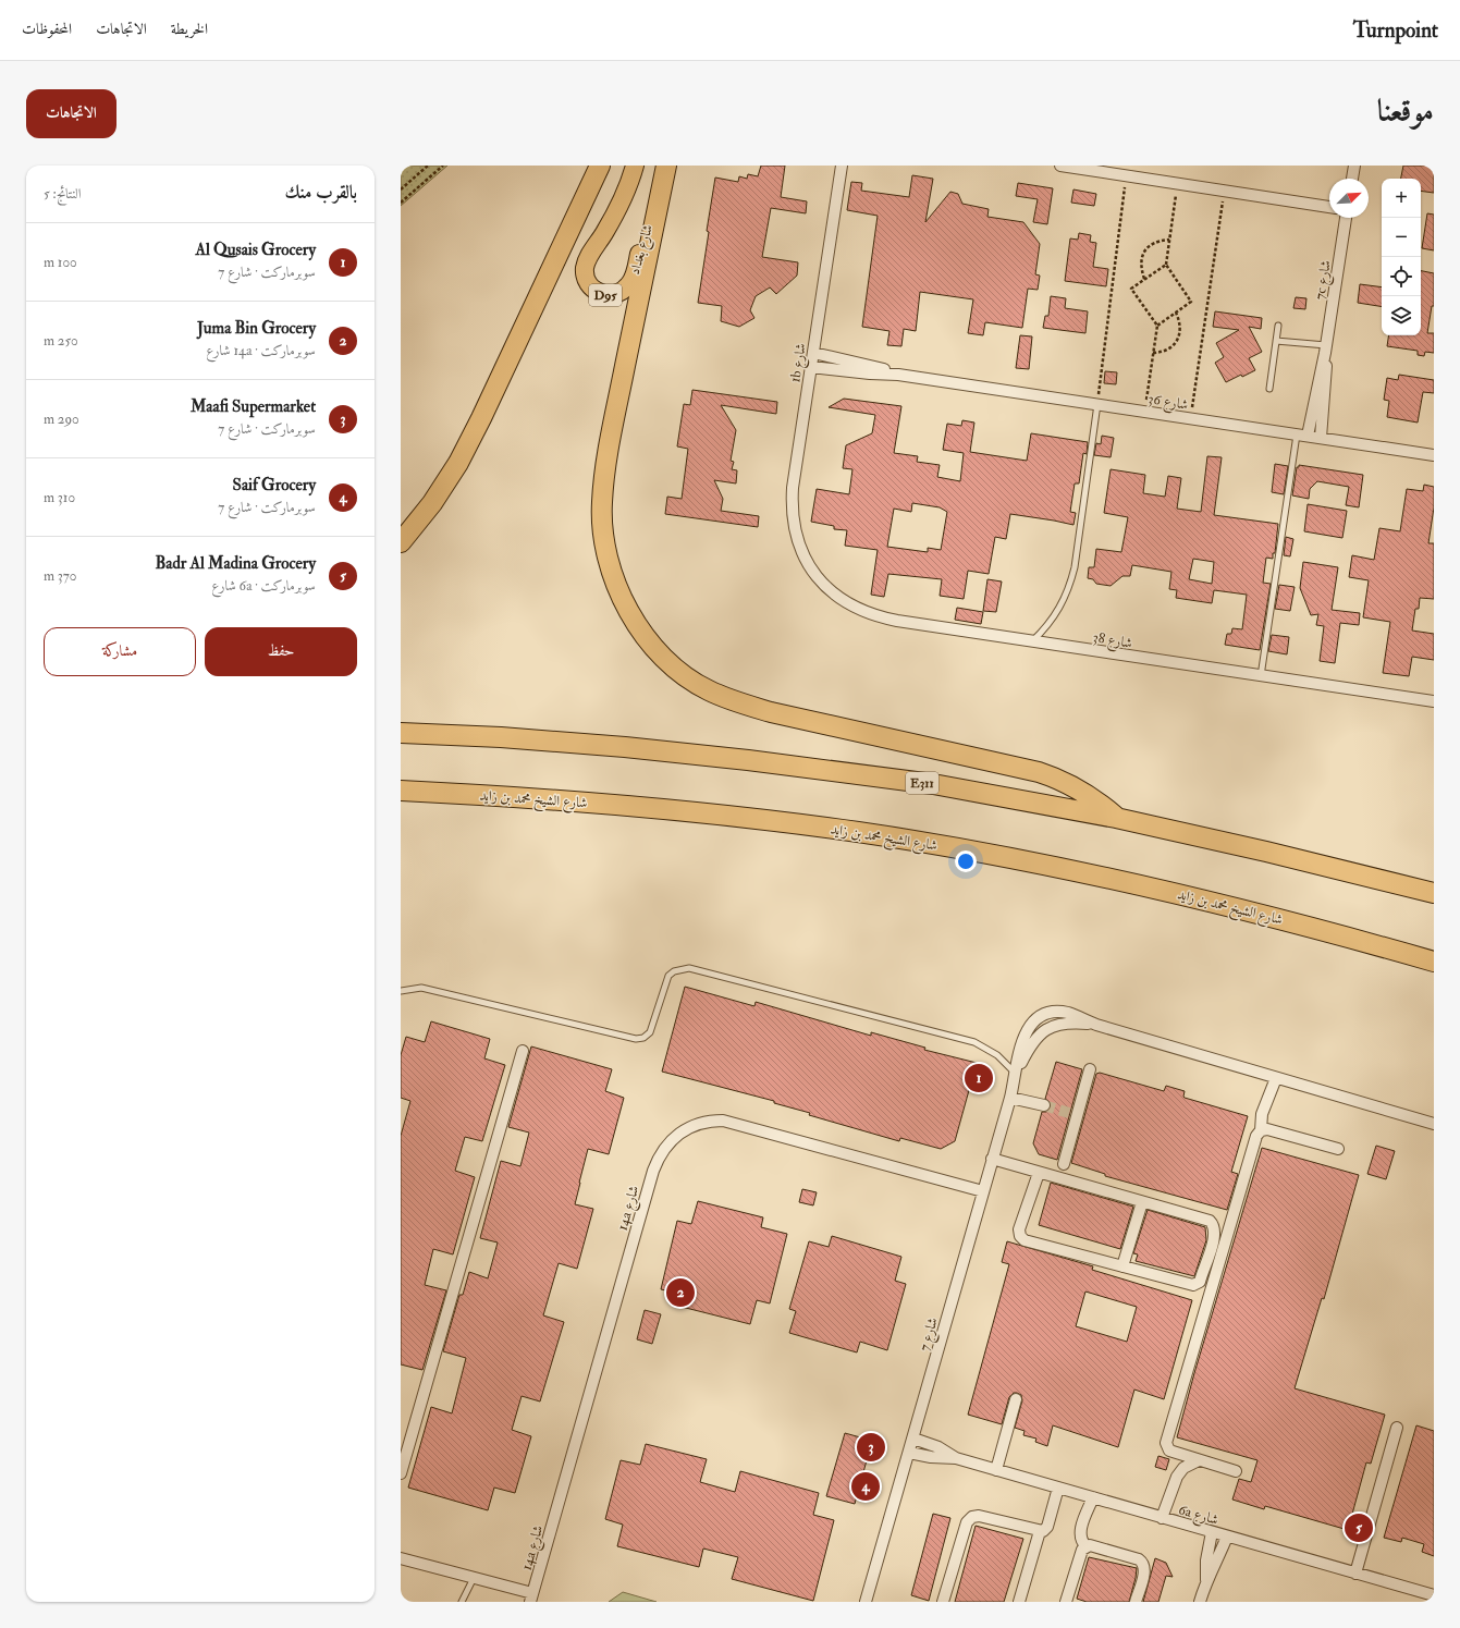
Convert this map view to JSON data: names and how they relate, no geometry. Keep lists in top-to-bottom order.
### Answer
{
  "streets": {
    "highway": ["E311", "شارع الشيخ محمد بن زايد"],
    "main road": ["شارع بغداد", "D95"],
    "street": [
      "7c شارع",
      "1b شارع",
      "شارع 36",
      "شارع 38",
      "14a شارع",
      "شارع 7",
      "6a شارع"
    ]
  },
  "crossings": [
    ["7c شارع", "شارع 36"],
    ["1b شارع", "شارع 36"],
    ["1b شارع", "شارع 38"],
    ["14a شارع", "شارع 7"],
    ["شارع 7", "6a شارع"]
  ],
  "north": "top right",
  "page": {
    "header": "Turnpoint",
    "nav": ["الخريطة", "الاتجاهات", "المحفوظات"],
    "title": "موقعنا",
    "buttons": [
      "الاتجاهات",
      ["حفظ", "مشاركة"]
    ],
    "heading": ["بالقرب منك", "النتائج: 5"],
    "map_buttons": ["+", "−"],
    "list": [
      {
        "mark": "1",
        "name": "Al Qusais Grocery",
        "note": "سوبرماركت · شارع 7",
        "value": "100 m"
      },
      {
        "mark": "2",
        "name": "Juma Bin Grocery",
        "note": "سوبرماركت · 14a شارع",
        "value": "250 m"
      },
      {
        "mark": "3",
        "name": "Maafi Supermarket",
        "note": "سوبرماركت · شارع 7",
        "value": "290 m"
      },
      {
        "mark": "4",
        "name": "Saif Grocery",
        "note": "سوبرماركت · شارع 7",
        "value": "310 m"
      },
      {
        "mark": "5",
        "name": "Badr Al Madina Grocery",
        "note": "سوبرماركت · 6a شارع",
        "value": "370 m"
      }
    ],
    "pins": [
      "1",
      "2",
      "3",
      "4",
      "5"
    ]
  }
}
